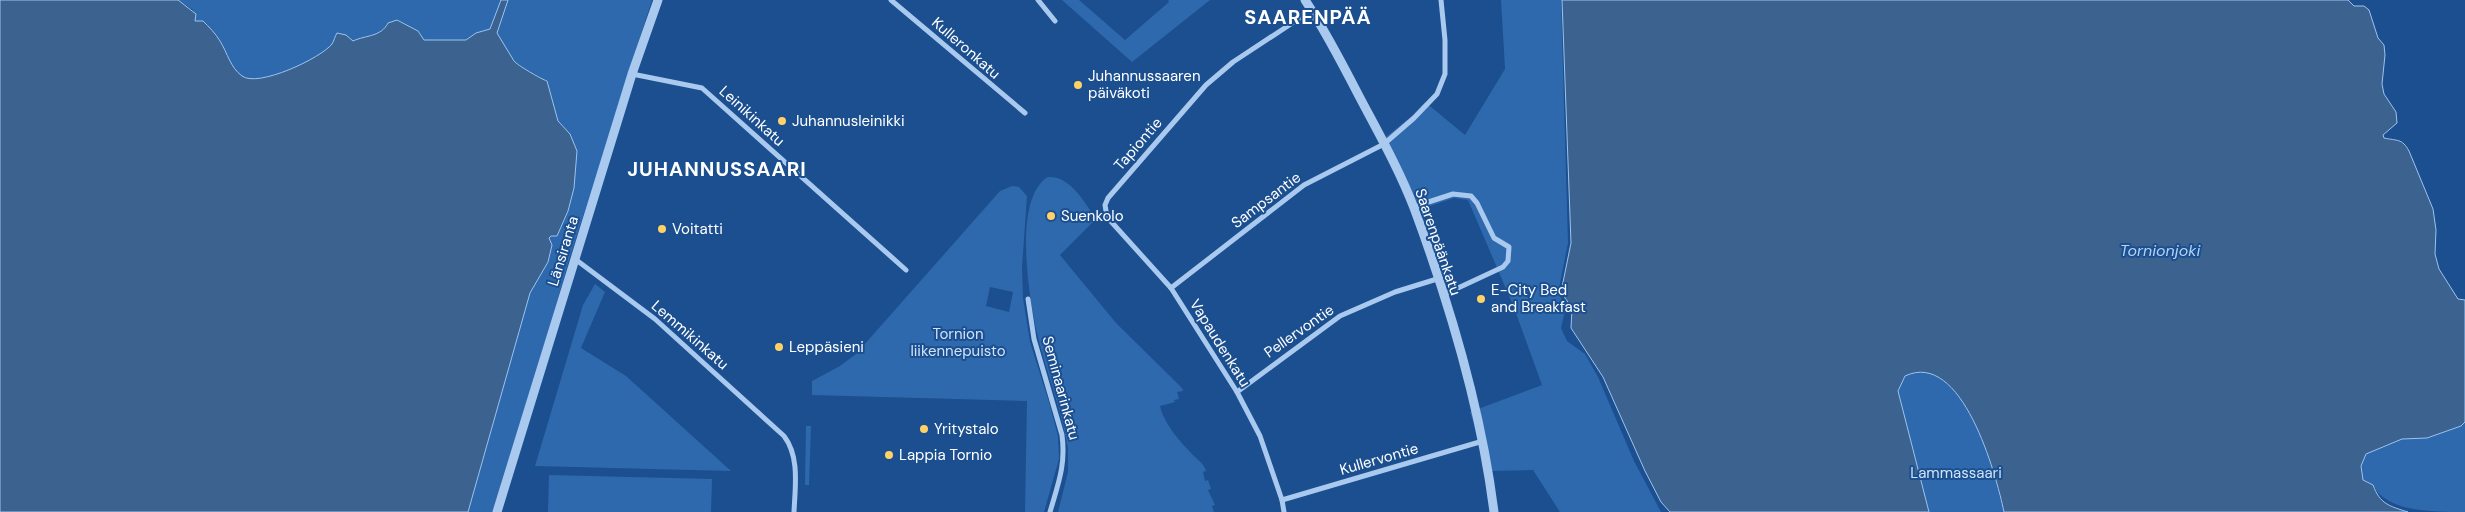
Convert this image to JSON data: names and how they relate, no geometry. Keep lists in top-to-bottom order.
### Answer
{
  "streets": {
    "street": [
      "Kulleronkatu",
      "Leinikinkatu",
      "Tapiontie",
      "Sampsantie",
      "Saarenpäänkatu",
      "Länsiranta",
      "Pellervontie",
      "Lemmikinkatu",
      "Vapaudenkatu",
      "Seminaarinkatu",
      "Kullervontie"
    ]
  },
  "crossings": [
    ["Leinikinkatu", "Länsiranta"],
    ["Tapiontie", "Saarenpäänkatu"],
    ["Tapiontie", "Vapaudenkatu"],
    ["Sampsantie", "Saarenpäänkatu"],
    ["Sampsantie", "Vapaudenkatu"],
    ["Saarenpäänkatu", "Pellervontie"],
    ["Saarenpäänkatu", "Kullervontie"],
    ["Länsiranta", "Lemmikinkatu"],
    ["Pellervontie", "Vapaudenkatu"],
    ["Vapaudenkatu", "Kullervontie"]
  ],
  "districts": ["SAARENPÄÄ", "JUHANNUSSAARI"],
  "water": ["Tornionjoki"],
  "parks": ["Tornion liikennepuisto", "Lammassaari"],
  "places": [
    "Juhannussaaren päiväkoti",
    "Juhannusleinikki",
    "Suenkolo",
    "Voitatti",
    "E-City Bed and Breakfast",
    "Leppäsieni",
    "Yritystalo",
    "Lappia Tornio"
  ]
}
